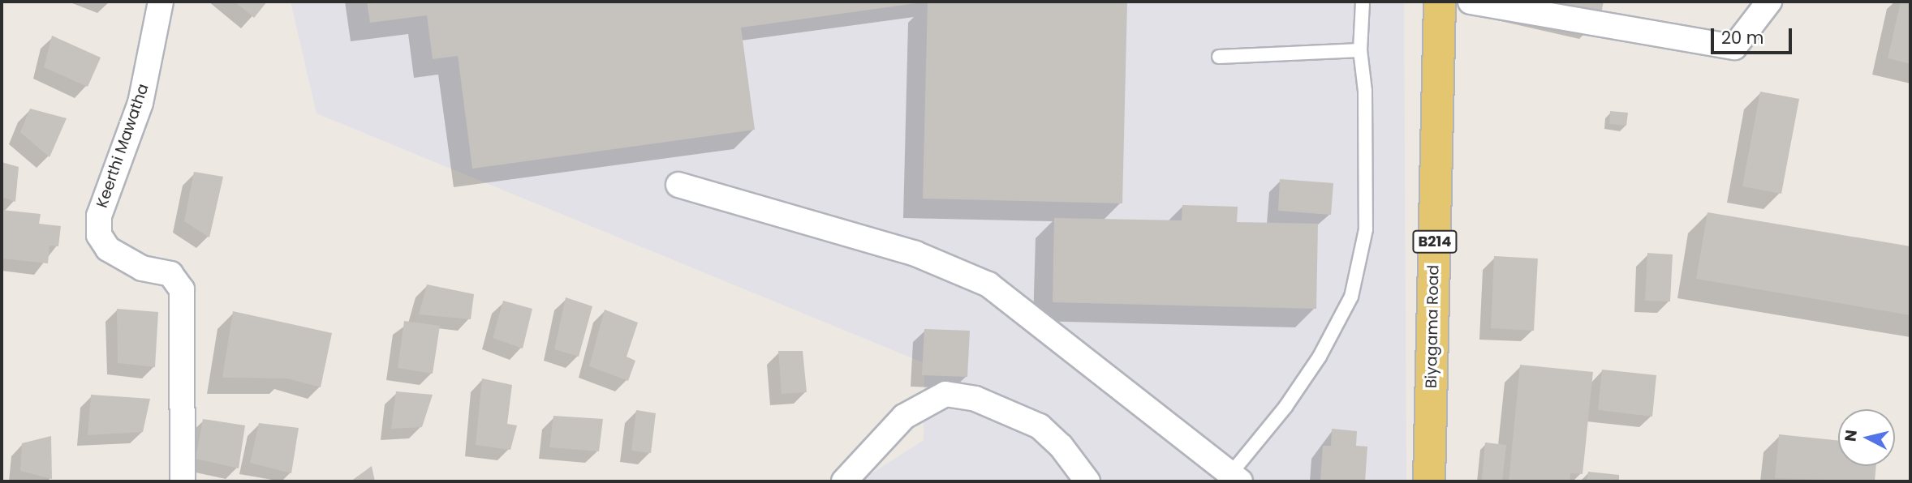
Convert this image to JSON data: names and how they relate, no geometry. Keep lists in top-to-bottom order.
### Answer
{
  "streets": {
    "main road": ["B214", "Biyagama Road"],
    "street": ["Keerthi Mawatha"]
  },
  "scale_bar": "20 m",
  "north": "left"
}
